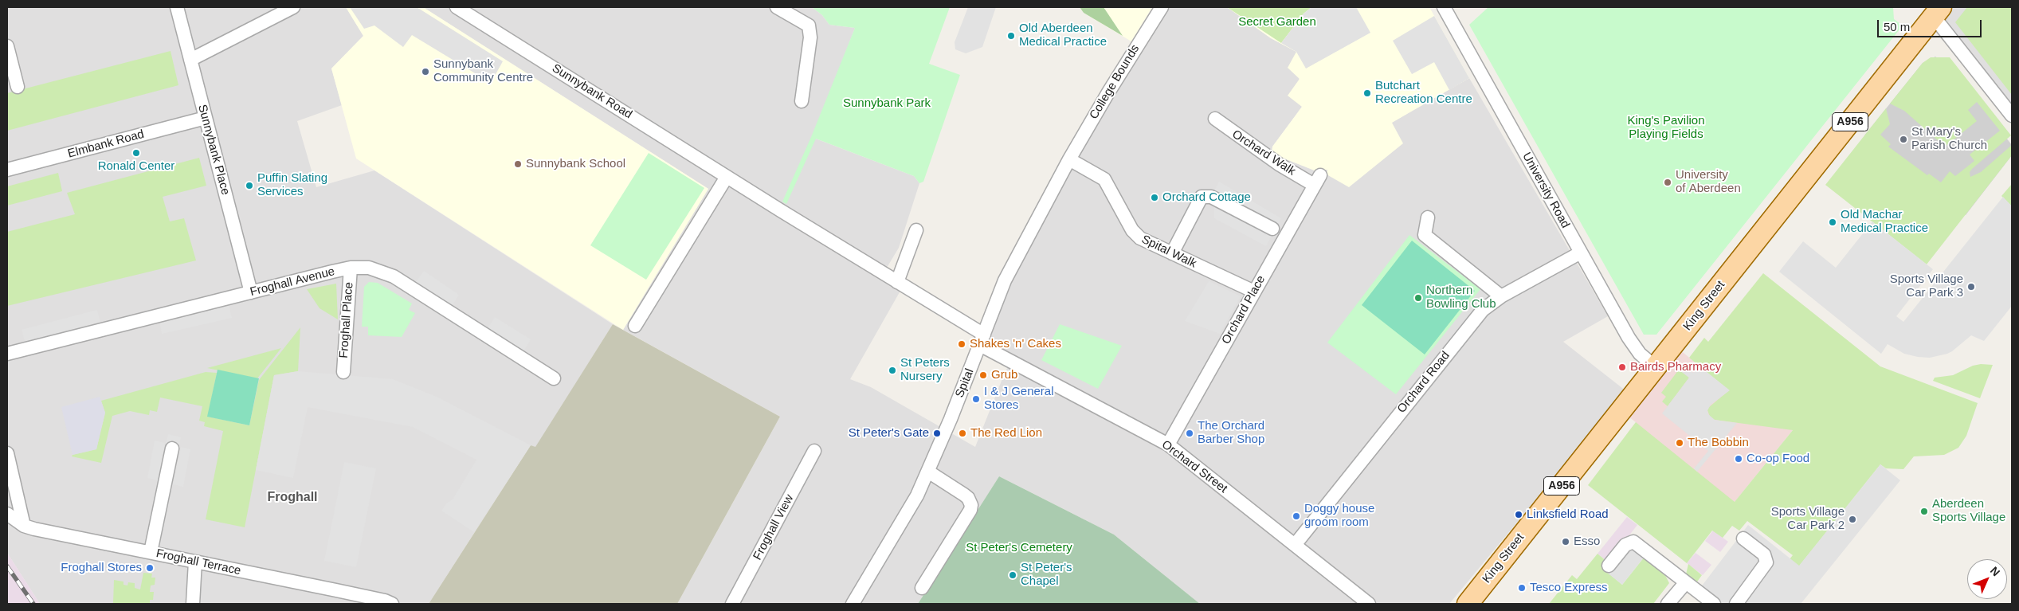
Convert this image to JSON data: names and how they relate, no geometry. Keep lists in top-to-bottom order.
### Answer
{
  "streets": {
    "main road": ["A956", "King Street"],
    "street": [
      "College Bounds",
      "Sunnybank Road",
      "Elmbank Road",
      "Sunnybank Place",
      "Orchard Walk",
      "University Road",
      "Spital Walk",
      "Froghall Avenue",
      "Orchard Place",
      "Froghall Place",
      "Orchard Road",
      "Spital",
      "Orchard Street",
      "Froghall View",
      "Froghall Terrace"
    ]
  },
  "crossings": [
    ["College Bounds", "Spital Walk"],
    ["College Bounds", "Spital"],
    ["Sunnybank Road", "Spital"],
    ["Sunnybank Road", "Orchard Street"],
    ["Elmbank Road", "Sunnybank Place"],
    ["Sunnybank Place", "Froghall Avenue"],
    ["Orchard Walk", "Orchard Place"],
    ["University Road", "King Street"],
    ["University Road", "Orchard Road"],
    ["Spital Walk", "Orchard Place"],
    ["Spital Walk", "Spital"],
    ["Froghall Avenue", "Froghall Place"],
    ["Orchard Place", "Orchard Street"],
    ["Orchard Road", "Orchard Street"],
    ["Spital", "Orchard Street"]
  ],
  "districts": ["Froghall"],
  "parks": [
    "Secret Garden",
    "Sunnybank Park",
    "King's Pavilion Playing Fields",
    "St Peter's Cemetery"
  ],
  "places": [
    "Old Aberdeen Medical Practice",
    "Sunnybank Community Centre",
    "Butchart Recreation Centre",
    "St Mary's Parish Church",
    "Ronald Center",
    "Sunnybank School",
    "University of Aberdeen",
    "Puffin Slating Services",
    "Orchard Cottage",
    "Old Machar Medical Practice",
    "Sports Village Car Park 3",
    "Northern Bowling Club",
    "Shakes 'n' Cakes",
    "Bairds Pharmacy",
    "St Peters Nursery",
    "Grub",
    "I & J General Stores",
    "St Peter's Gate",
    "The Red Lion",
    "The Orchard Barber Shop",
    "The Bobbin",
    "Co-op Food",
    "Aberdeen Sports Village",
    "Linksfield Road",
    "Doggy house groom room",
    "Sports Village Car Park 2",
    "Esso",
    "Froghall Stores",
    "St Peter's Chapel",
    "Tesco Express"
  ],
  "scale_bar": "50 m",
  "north": "top right"
}
